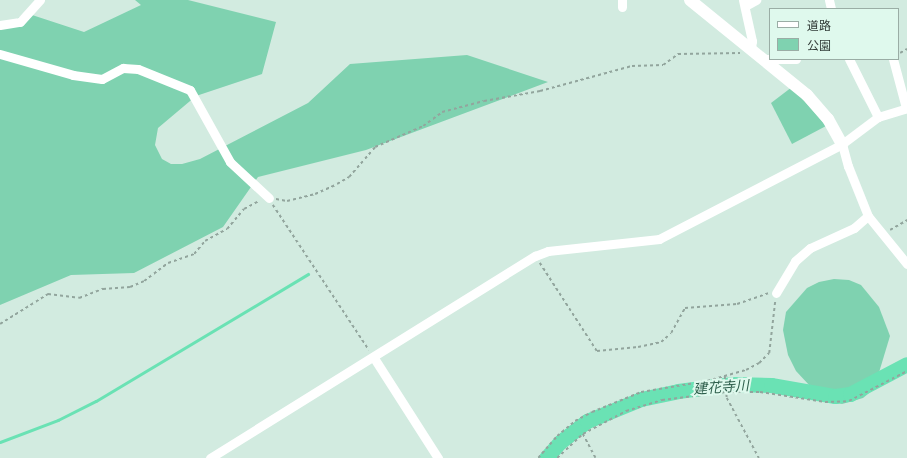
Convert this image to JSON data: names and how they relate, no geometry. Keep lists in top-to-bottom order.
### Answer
{
  "water": ["建花寺川"],
  "legend": ["道路", "公園"]
}
